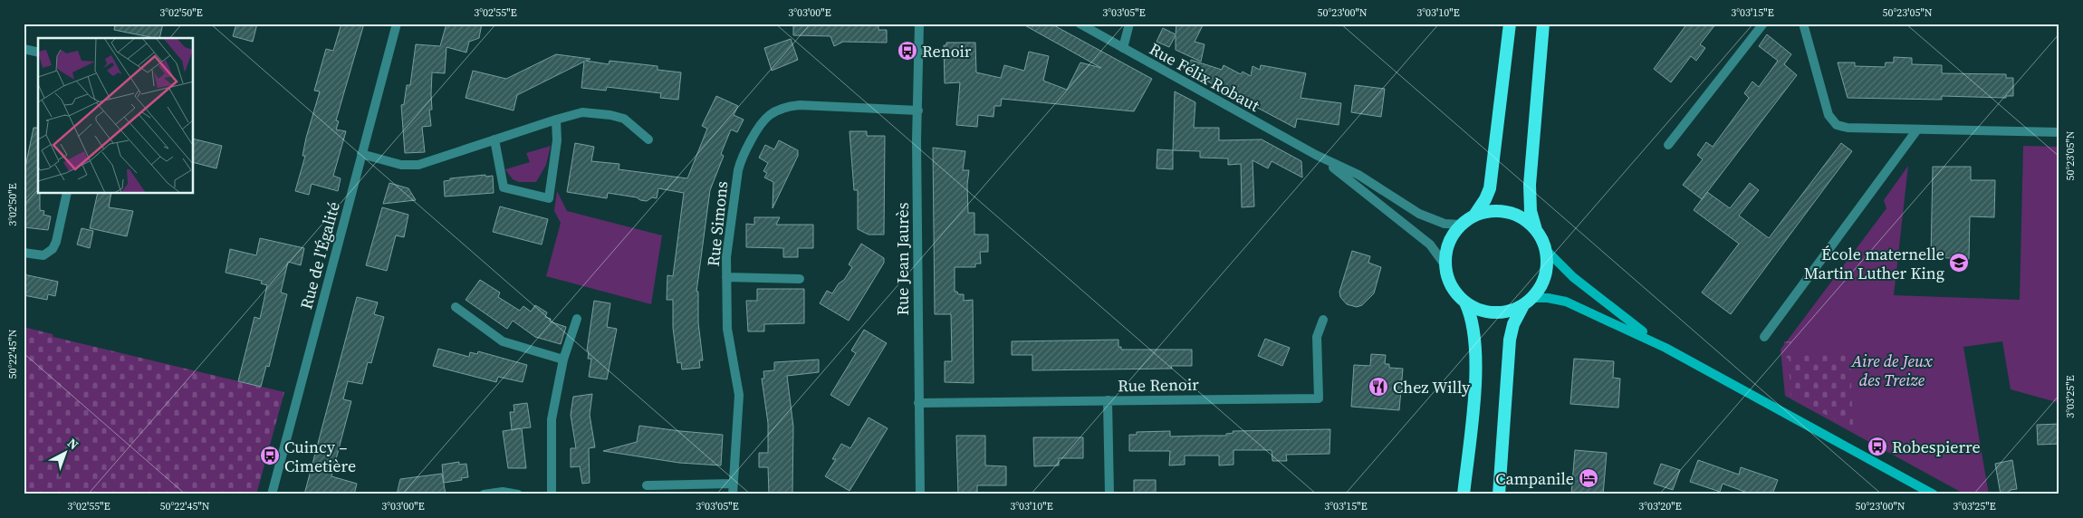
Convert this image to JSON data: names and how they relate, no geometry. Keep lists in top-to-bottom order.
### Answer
{
  "streets": {
    "street": [
      "Rue Félix Robaut",
      "Rue Simons",
      "Rue de l'Égalité",
      "Rue Jean Jaurès",
      "Rue Renoir"
    ]
  },
  "crossings": [
    ["Rue Simons", "Rue Jean Jaurès"],
    ["Rue Jean Jaurès", "Rue Renoir"]
  ],
  "parks": ["Aire de Jeux des Treize"],
  "places": {
    "bus stop": ["Renoir", "Robespierre", "Cuincy – Cimetière"],
    "school or university": ["École maternelle Martin Luther King"],
    "restaurant": ["Chez Willy"],
    "hotel": ["Campanile"]
  },
  "north": "top right",
  "coordinates": [
    "3°02'50\"E",
    "3°02'55\"E",
    "3°03'00\"E",
    "3°03'05\"E",
    "50°23'00\"N",
    "3°03'10\"E",
    "3°03'15\"E",
    "50°23'05\"N",
    "50°22'45\"N",
    "3°03'25\"E",
    "3°03'20\"E"
  ]
}
